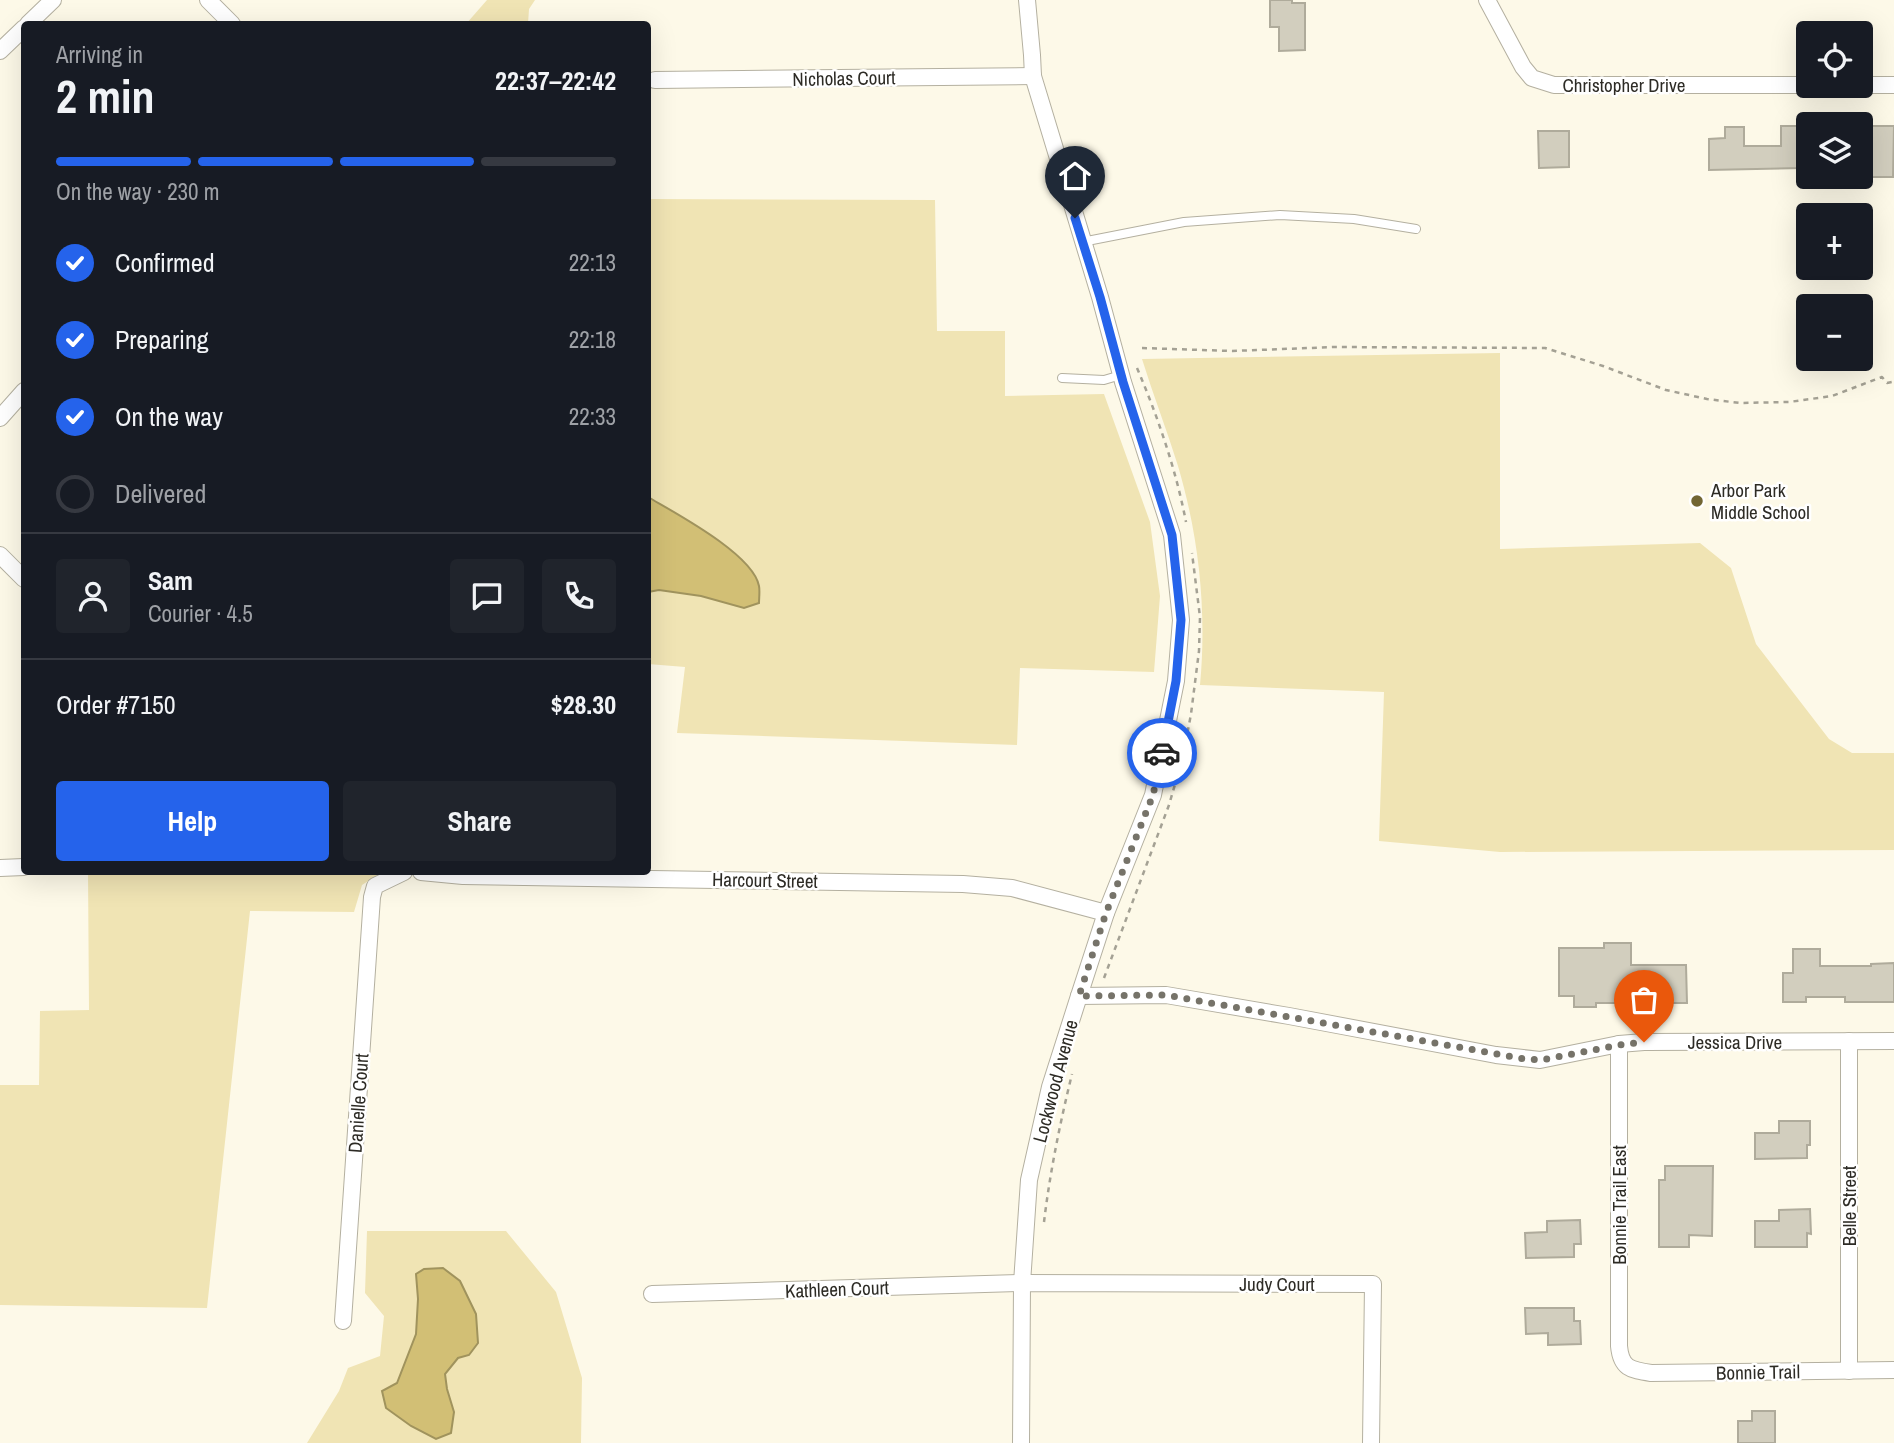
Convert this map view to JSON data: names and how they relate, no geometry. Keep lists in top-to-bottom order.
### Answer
{
  "streets": {
    "street": [
      "Nicholas Court",
      "Christopher Drive",
      "Harcourt Street",
      "Jessica Drive",
      "Lockwood Avenue",
      "Danielle Court",
      "Bonnie Trail East",
      "Belle Street",
      "Judy Court",
      "Kathleen Court",
      "Bonnie Trail"
    ]
  },
  "crossings": [
    ["Nicholas Court", "Lockwood Avenue"],
    ["Harcourt Street", "Lockwood Avenue"],
    ["Jessica Drive", "Lockwood Avenue"],
    ["Jessica Drive", "Bonnie Trail East"],
    ["Jessica Drive", "Belle Street"],
    ["Lockwood Avenue", "Judy Court"],
    ["Lockwood Avenue", "Kathleen Court"],
    ["Bonnie Trail East", "Bonnie Trail"],
    ["Belle Street", "Bonnie Trail"],
    ["Judy Court", "Kathleen Court"]
  ],
  "places": ["Arbor Park Middle School"],
  "page": {
    "map_buttons": ["+", "−"],
    "heading": ["2 min", "Arriving in", "22:37–22:42"],
    "panel": [
      "Sam",
      "Courier · 4.5",
      "Order #7150",
      "$28.30"
    ],
    "bar": "On the way · 230 m",
    "list": [
      ["Confirmed", "22:13"],
      ["Preparing", "22:18"],
      ["On the way", "22:33"],
      "Delivered"
    ],
    "buttons": ["Help", "Share"]
  }
}
